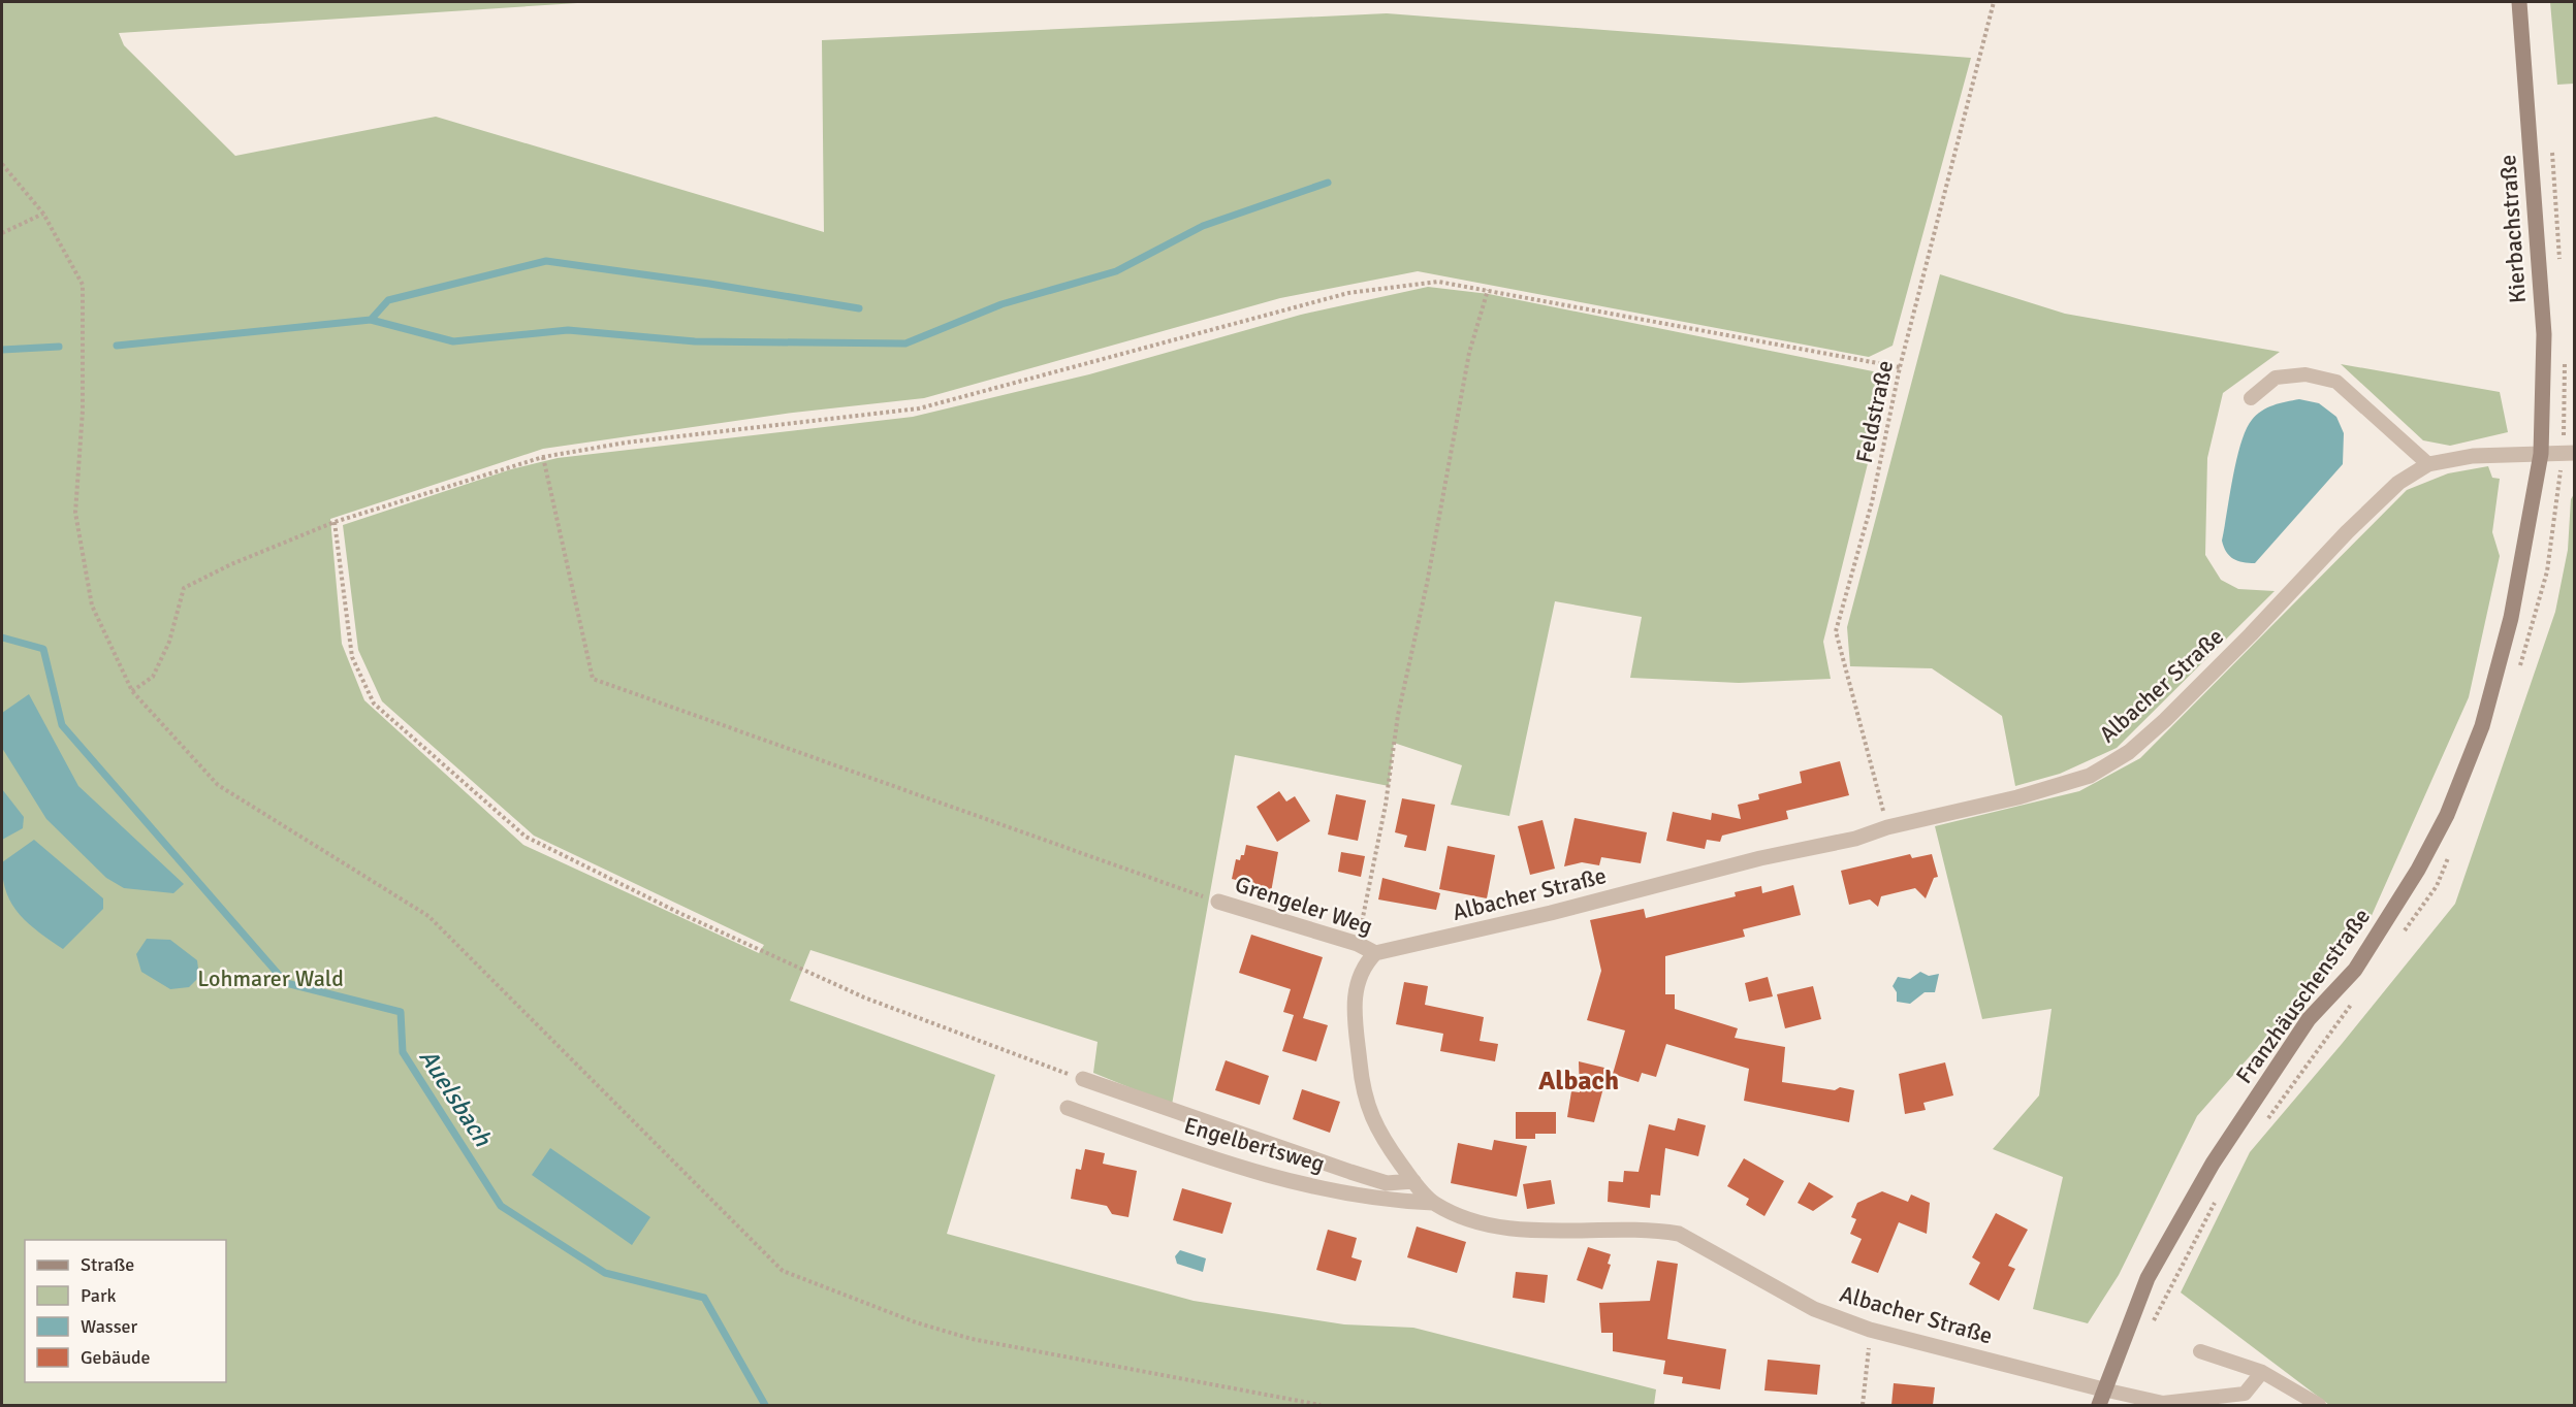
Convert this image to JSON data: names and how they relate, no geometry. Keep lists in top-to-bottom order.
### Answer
{
  "streets": {
    "street": [
      "Kierbachstraße",
      "Albacher Straße",
      "Grengeler Weg",
      "Franzhäuschenstraße",
      "Engelbertsweg"
    ],
    "path": ["Feldstraße"]
  },
  "crossings": [
    ["Kierbachstraße", "Albacher Straße"],
    ["Kierbachstraße", "Franzhäuschenstraße"],
    ["Feldstraße", "Albacher Straße"],
    ["Albacher Straße", "Grengeler Weg"],
    ["Albacher Straße", "Franzhäuschenstraße"],
    ["Albacher Straße", "Engelbertsweg"]
  ],
  "districts": ["Albach"],
  "water": ["Auelsbach"],
  "parks": ["Lohmarer Wald"],
  "legend": [
    "Straße",
    "Park",
    "Wasser",
    "Gebäude"
  ]
}
